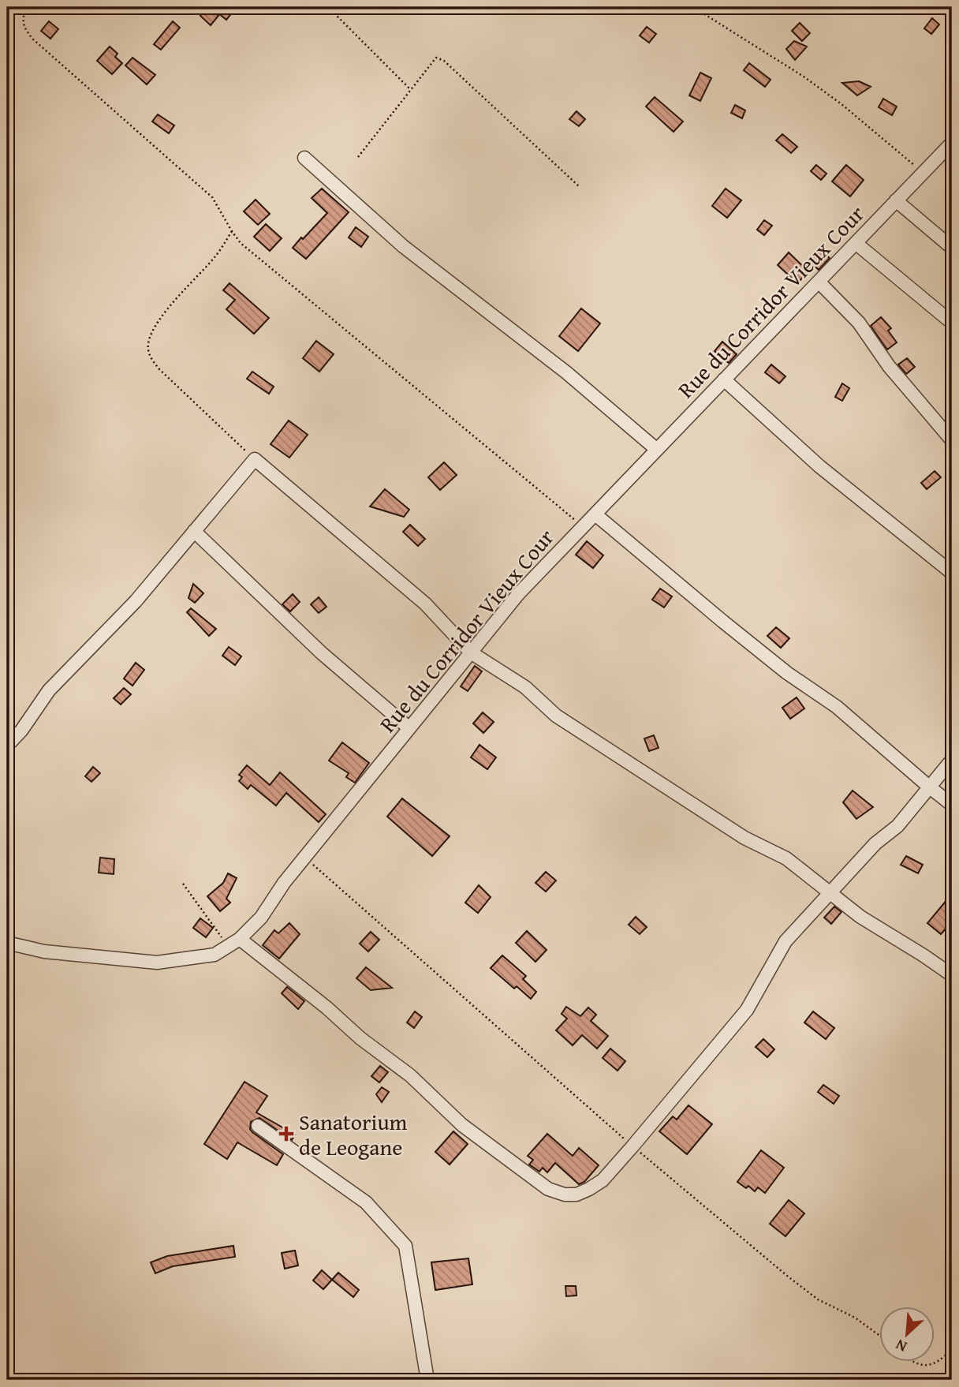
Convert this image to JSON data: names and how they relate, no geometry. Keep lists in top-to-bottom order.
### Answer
{
  "streets": {
    "street": ["Rue du Corridor Vieux Cour"]
  },
  "places": {
    "health": ["Sanatorium de Leogane"]
  },
  "north": "bottom left"
}
